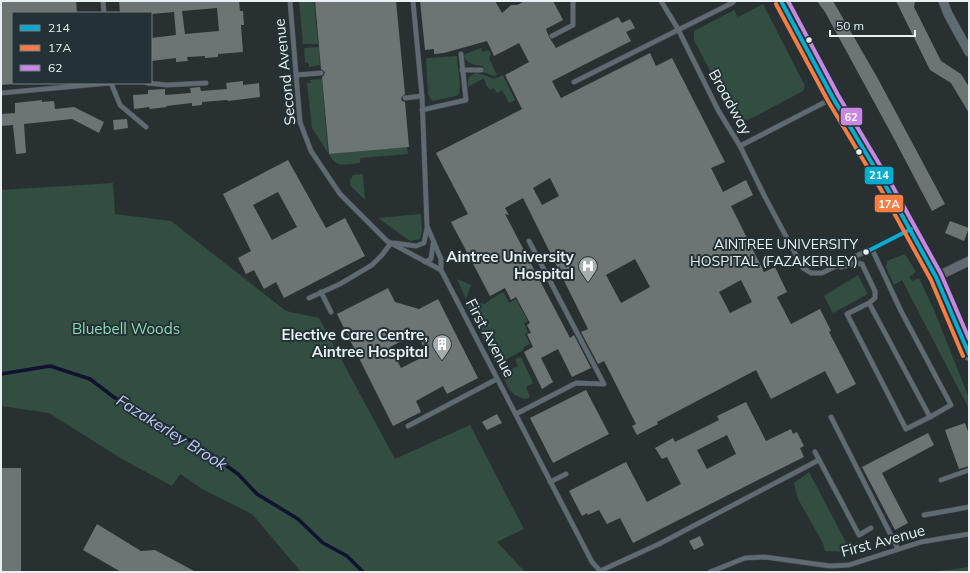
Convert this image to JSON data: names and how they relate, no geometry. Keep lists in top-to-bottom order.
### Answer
{
  "streets": {
    "lane": ["Second Avenue", "Broadway", "First Avenue"]
  },
  "crossings": [
    ["Second Avenue", "First Avenue"]
  ],
  "water": ["Fazakerley Brook"],
  "parks": ["Bluebell Woods"],
  "places": {
    "other": ["AINTREE UNIVERSITY HOSPITAL (FAZAKERLEY)"],
    "hospital": ["Aintree University Hospital"],
    "building": ["Elective Care Centre, Aintree Hospital"]
  },
  "lines": ["transit line 214", "transit line 62", "transit line 17A"],
  "legend": ["214", "17A", "62"],
  "scale_bar": "50 m"
}
